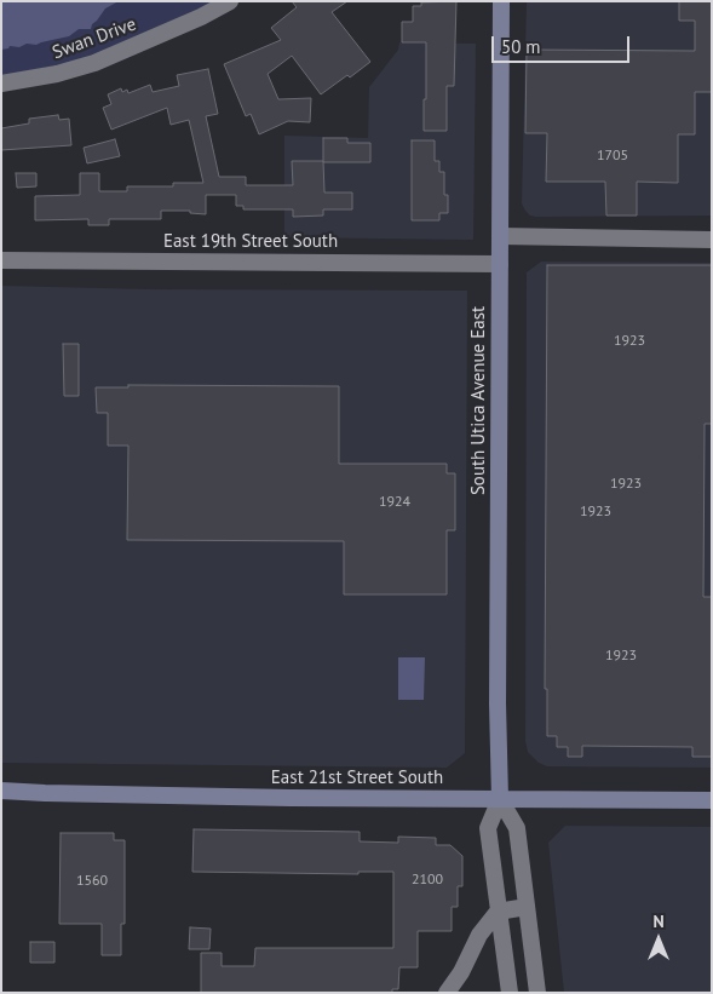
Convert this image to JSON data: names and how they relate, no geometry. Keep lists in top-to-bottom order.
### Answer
{
  "streets": {
    "main road": ["South Utica Avenue East", "East 21st Street South"],
    "street": ["Swan Drive", "East 19th Street South"]
  },
  "crossings": [
    ["East 19th Street South", "South Utica Avenue East"],
    ["South Utica Avenue East", "East 21st Street South"]
  ],
  "house_numbers": [
    "1705",
    "1923",
    "1923",
    "1924",
    "1923",
    "1923",
    "2100",
    "1560"
  ],
  "scale_bar": "50 m",
  "north": "top"
}
